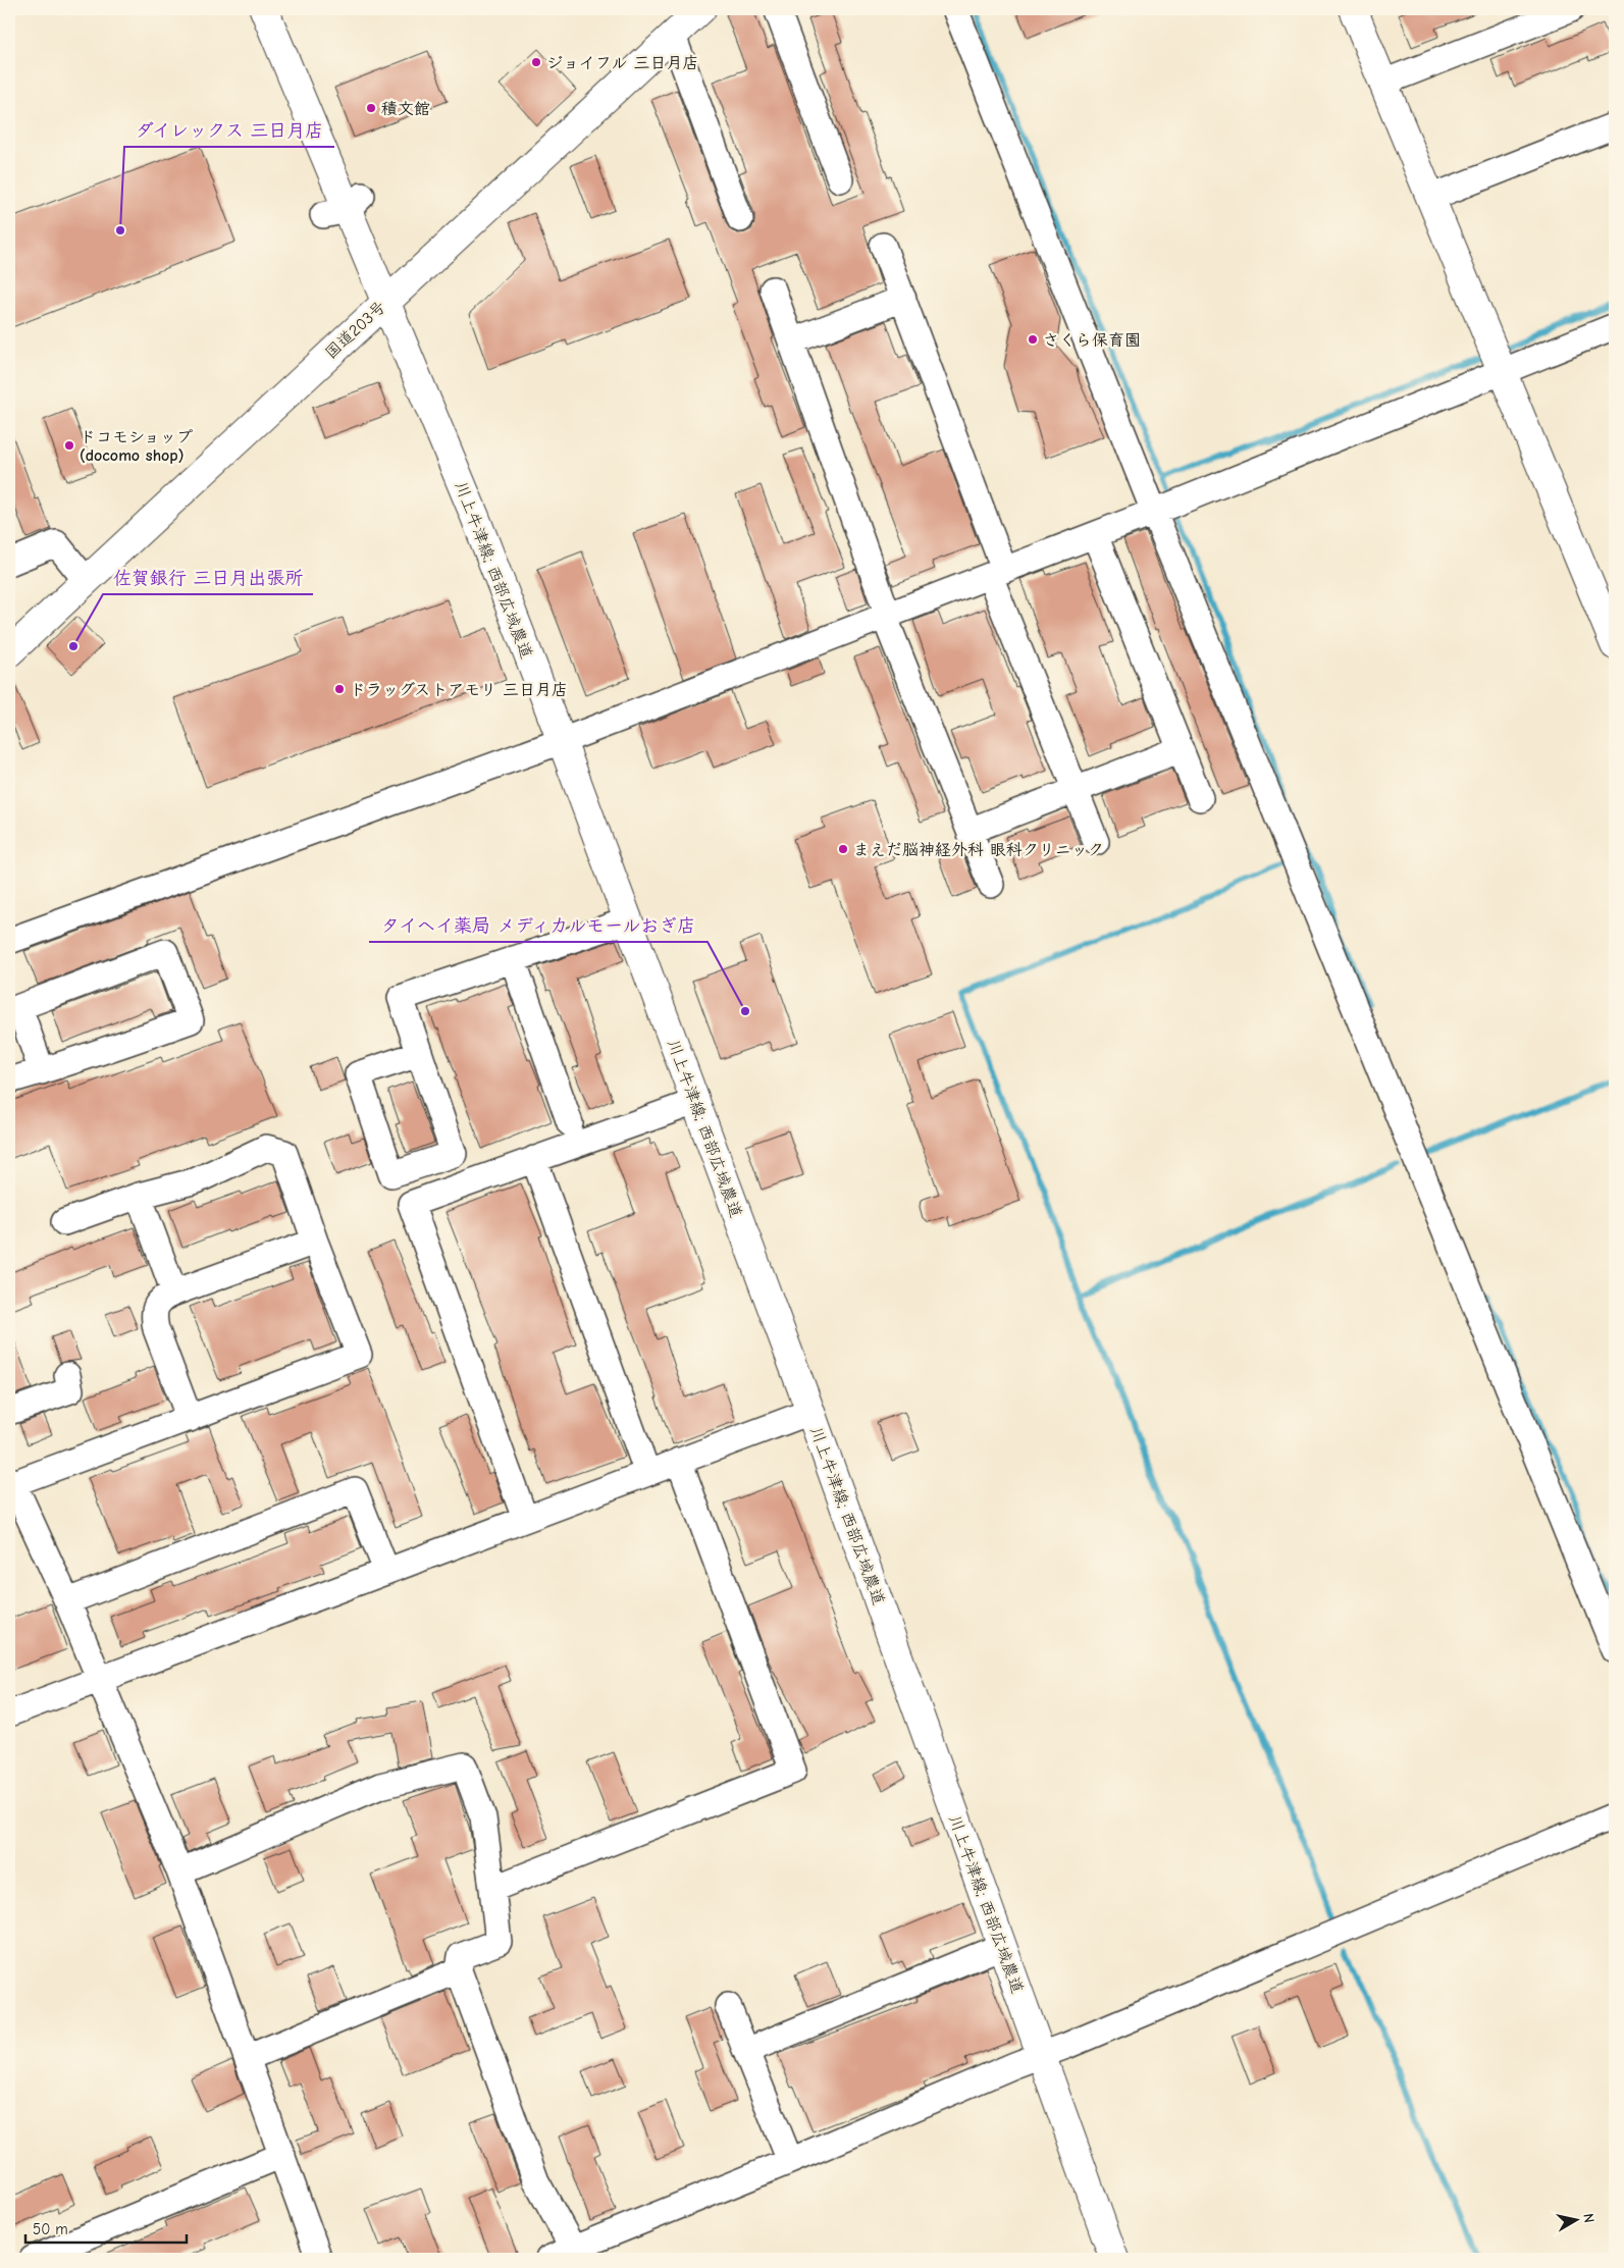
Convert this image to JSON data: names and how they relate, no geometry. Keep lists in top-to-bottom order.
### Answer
{
  "streets": {
    "main road": ["国道203号", "川上牛津線; 西部広域農道"]
  },
  "crossings": [
    ["国道203号", "川上牛津線; 西部広域農道"]
  ],
  "places": [
    "ジョイフル 三日月店",
    "積文館",
    "ダイレックス 三日月店",
    "さくら保育園",
    "ドコモショップ (docomo shop)",
    "佐賀銀行 三日月出張所",
    "ドラッグストアモリ 三日月店",
    "まえだ脳神経外科 眼科クリニック",
    "タイヘイ薬局 メディカルモールおぎ店"
  ],
  "scale_bar": "50 m",
  "north": "right"
}
